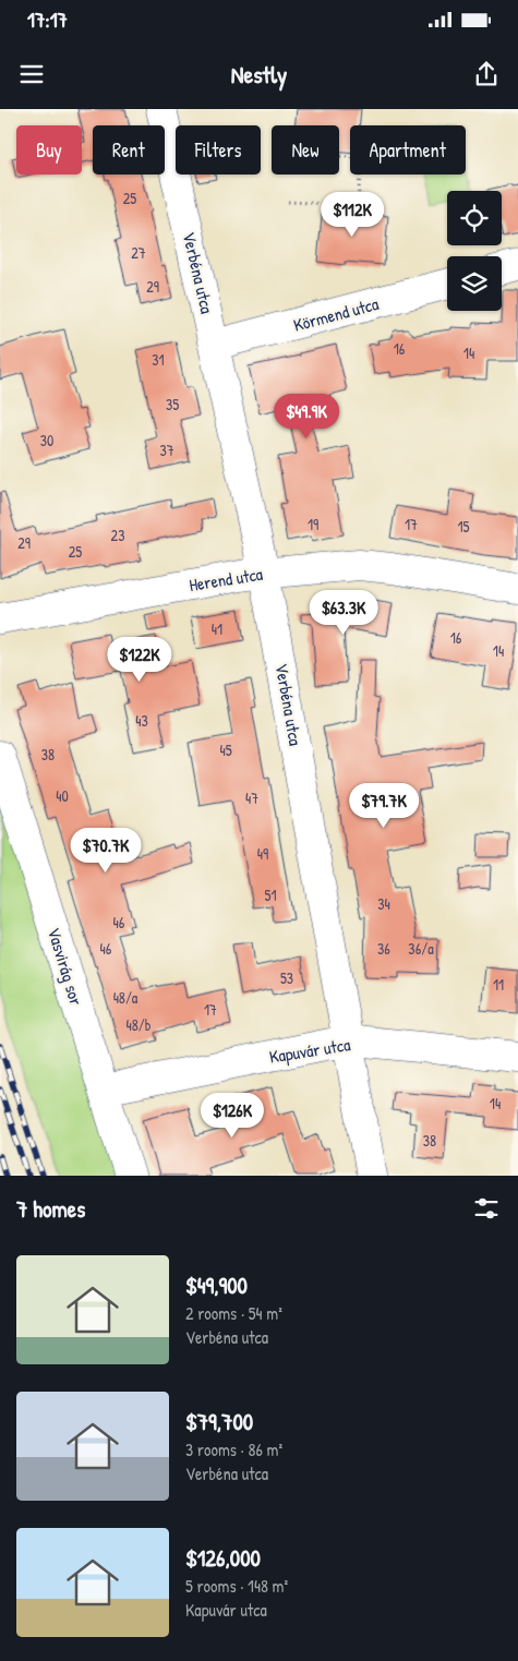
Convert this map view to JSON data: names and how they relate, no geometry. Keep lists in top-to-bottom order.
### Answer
{
  "streets": {
    "street": [
      "Verbéna utca",
      "Körmend utca",
      "Herend utca",
      "Vasvirág sor",
      "Kapuvár utca"
    ]
  },
  "crossings": [
    ["Verbéna utca", "Körmend utca"],
    ["Verbéna utca", "Herend utca"],
    ["Verbéna utca", "Kapuvár utca"],
    ["Vasvirág sor", "Kapuvár utca"]
  ],
  "house_numbers": [
    "25",
    "27",
    "29",
    "16",
    "14",
    "31",
    "35",
    "30",
    "37",
    "19",
    "17",
    "15",
    "23",
    "29",
    "25",
    "41",
    "16",
    "14",
    "43",
    "45",
    "38",
    "40",
    "47",
    "49",
    "51",
    "34",
    "46",
    "46",
    "36",
    "36/a",
    "53",
    "11",
    "48/a",
    "17",
    "48/b",
    "14",
    "38"
  ],
  "page": {
    "status": "17:17",
    "header": "Nestly",
    "chip": [
      "Buy",
      "Rent",
      "Filters",
      "New",
      "Apartment"
    ],
    "price": [
      "$112K",
      "$49.9K",
      "$63.3K",
      "$122K",
      "$79.7K",
      "$70.7K",
      "$126K"
    ],
    "heading": "7 homes",
    "list": [
      {
        "name": "$49,900",
        "note": "2 rooms · 54 m² · Verbéna utca"
      },
      {
        "name": "$79,700",
        "note": "3 rooms · 86 m² · Verbéna utca"
      },
      {
        "name": "$126,000",
        "note": "5 rooms · 148 m² · Kapuvár utca"
      }
    ]
  }
}
